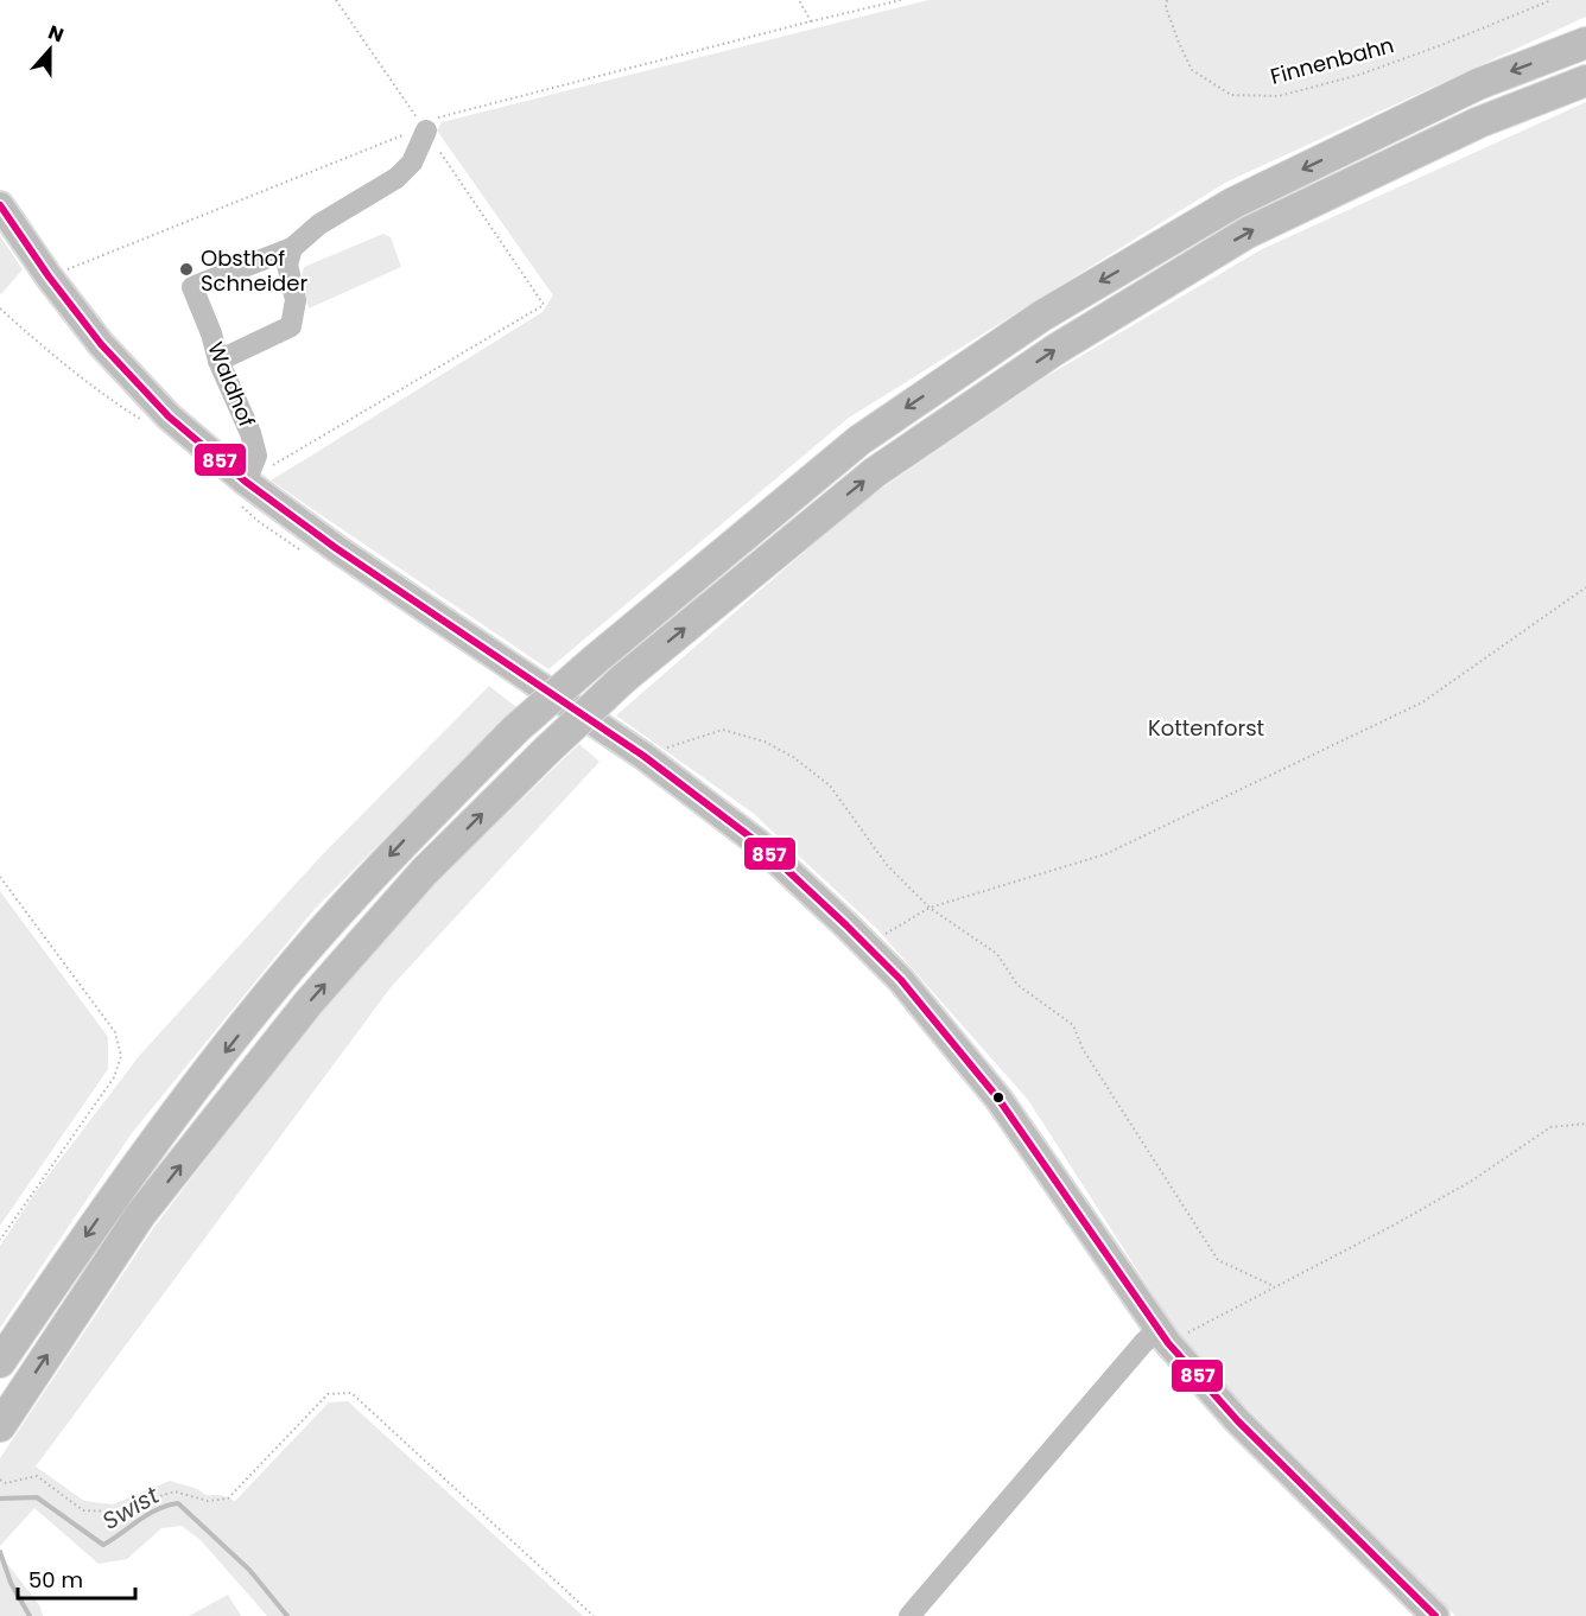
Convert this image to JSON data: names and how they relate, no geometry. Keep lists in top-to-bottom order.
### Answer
{
  "streets": {
    "lane": ["Waldhof"],
    "path": ["Finnenbahn"]
  },
  "water": ["Swist"],
  "parks": ["Kottenforst"],
  "places": ["Obsthof Schneider"],
  "lines": ["transit line 857"],
  "scale_bar": "50 m",
  "north": "top"
}
